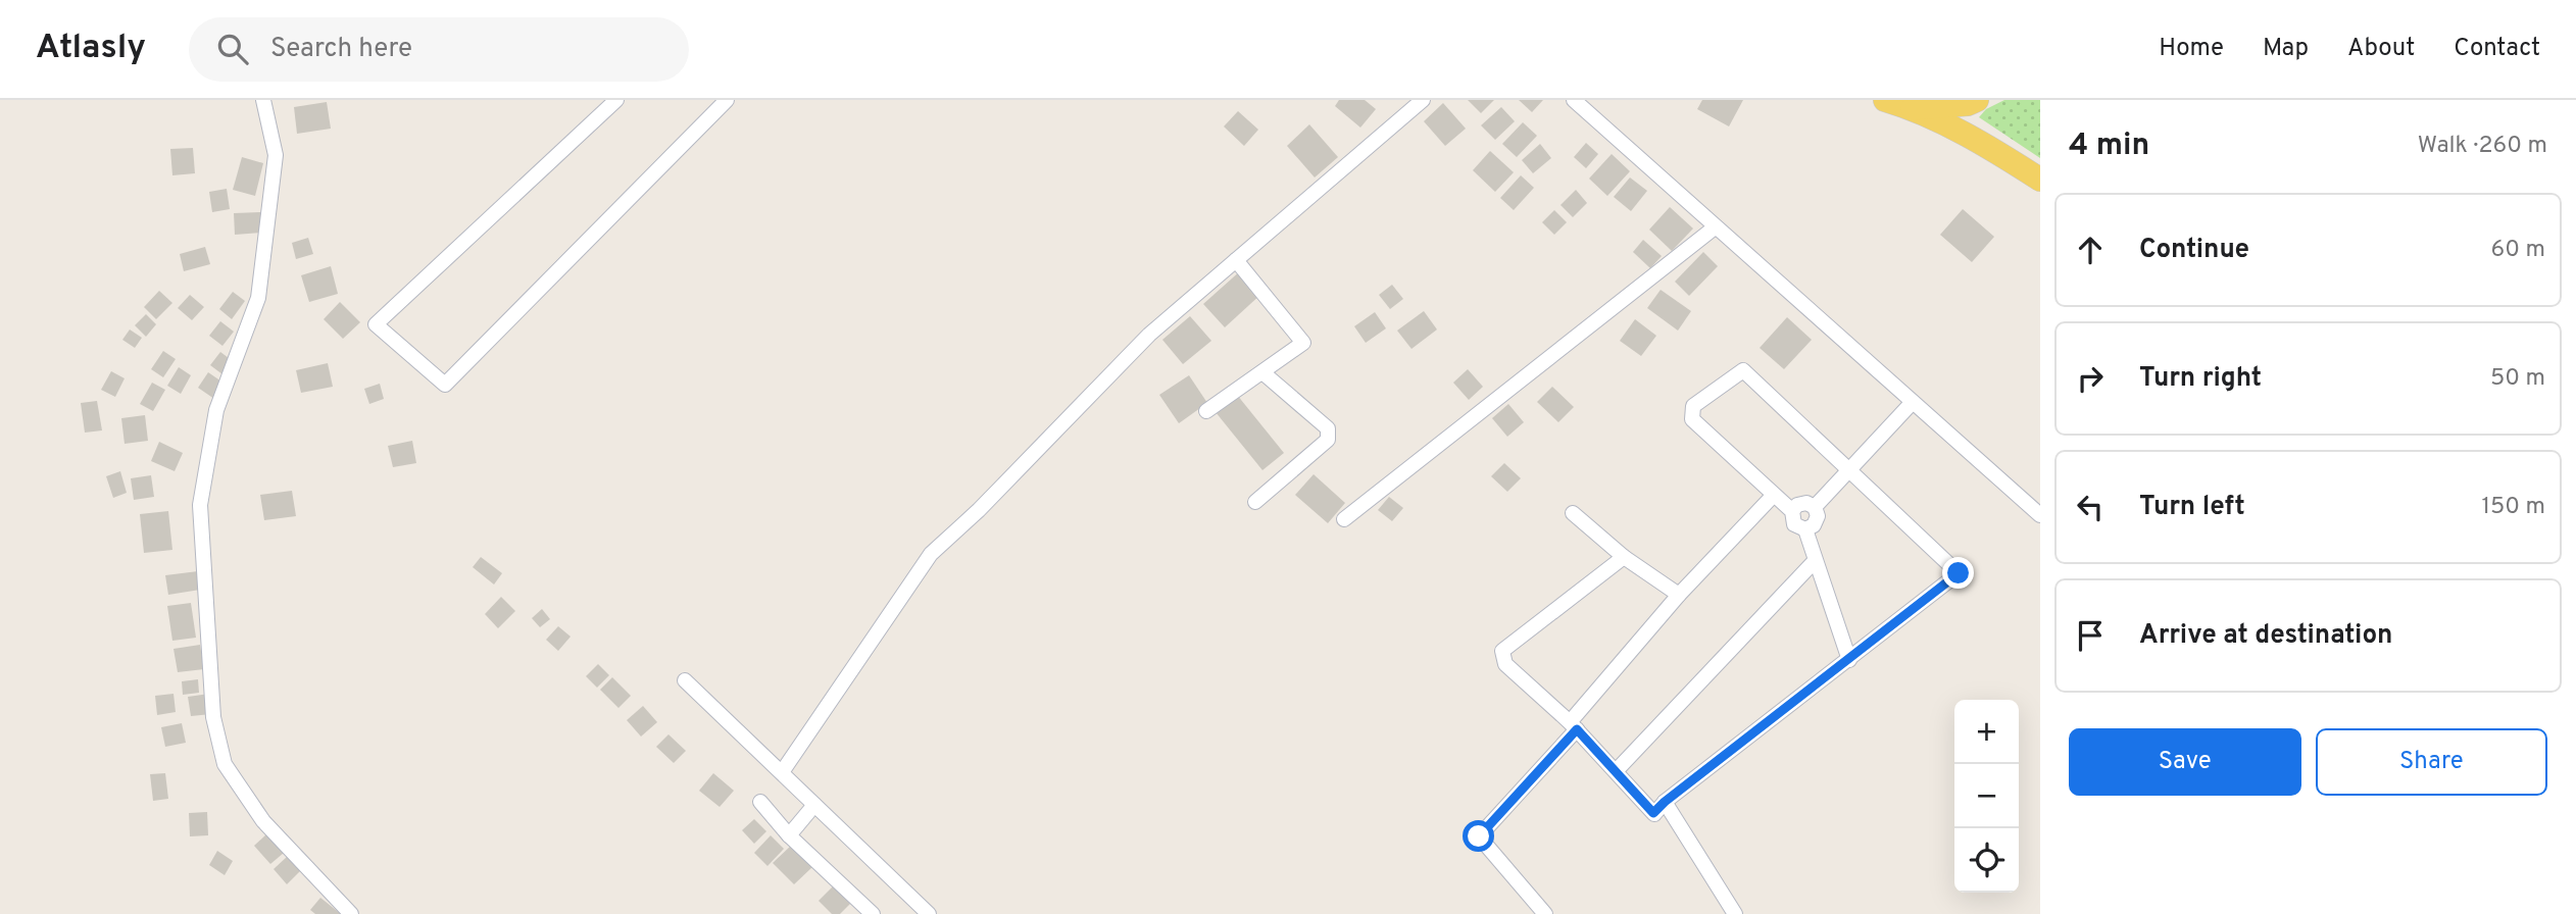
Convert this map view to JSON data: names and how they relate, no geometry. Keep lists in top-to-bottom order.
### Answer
{
  "page": {
    "header": "Atlasly",
    "search": "Search here",
    "nav": [
      "Home",
      "Map",
      "About",
      "Contact"
    ],
    "heading": ["4 min", "Walk · 260 m"],
    "list": [
      ["Continue", "60 m"],
      ["Turn right", "50 m"],
      ["Turn left", "150 m"],
      "Arrive at destination"
    ],
    "map_buttons": ["+", "−"],
    "buttons": ["Save", "Share"]
  }
}
